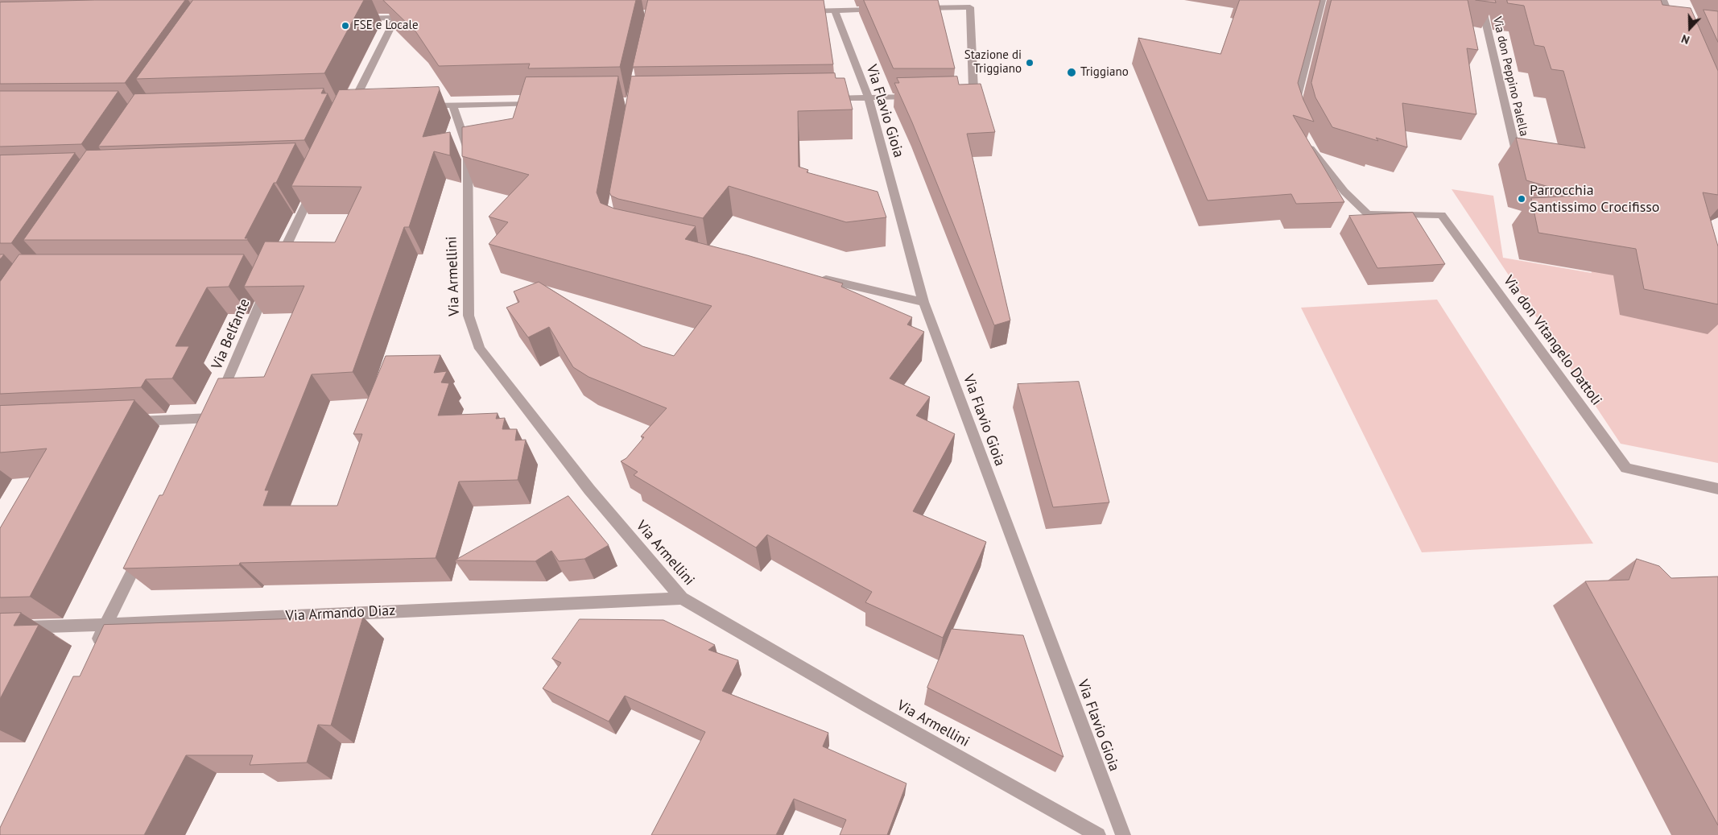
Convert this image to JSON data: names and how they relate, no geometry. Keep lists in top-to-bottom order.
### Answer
{
  "streets": {
    "street": [
      "Via don Peppino Palella",
      "Via Flavio Gioia",
      "Via Armellini",
      "Via Belfante",
      "Via don Vitangelo Dattoli",
      "Via Armando Diaz"
    ]
  },
  "crossings": [
    ["Via Armellini", "Via Armando Diaz"]
  ],
  "places": [
    "FSE e Locale",
    "Stazione di Triggiano",
    "Triggiano",
    "Parrocchia Santissimo Crocifisso"
  ],
  "north": "bottom"
}
